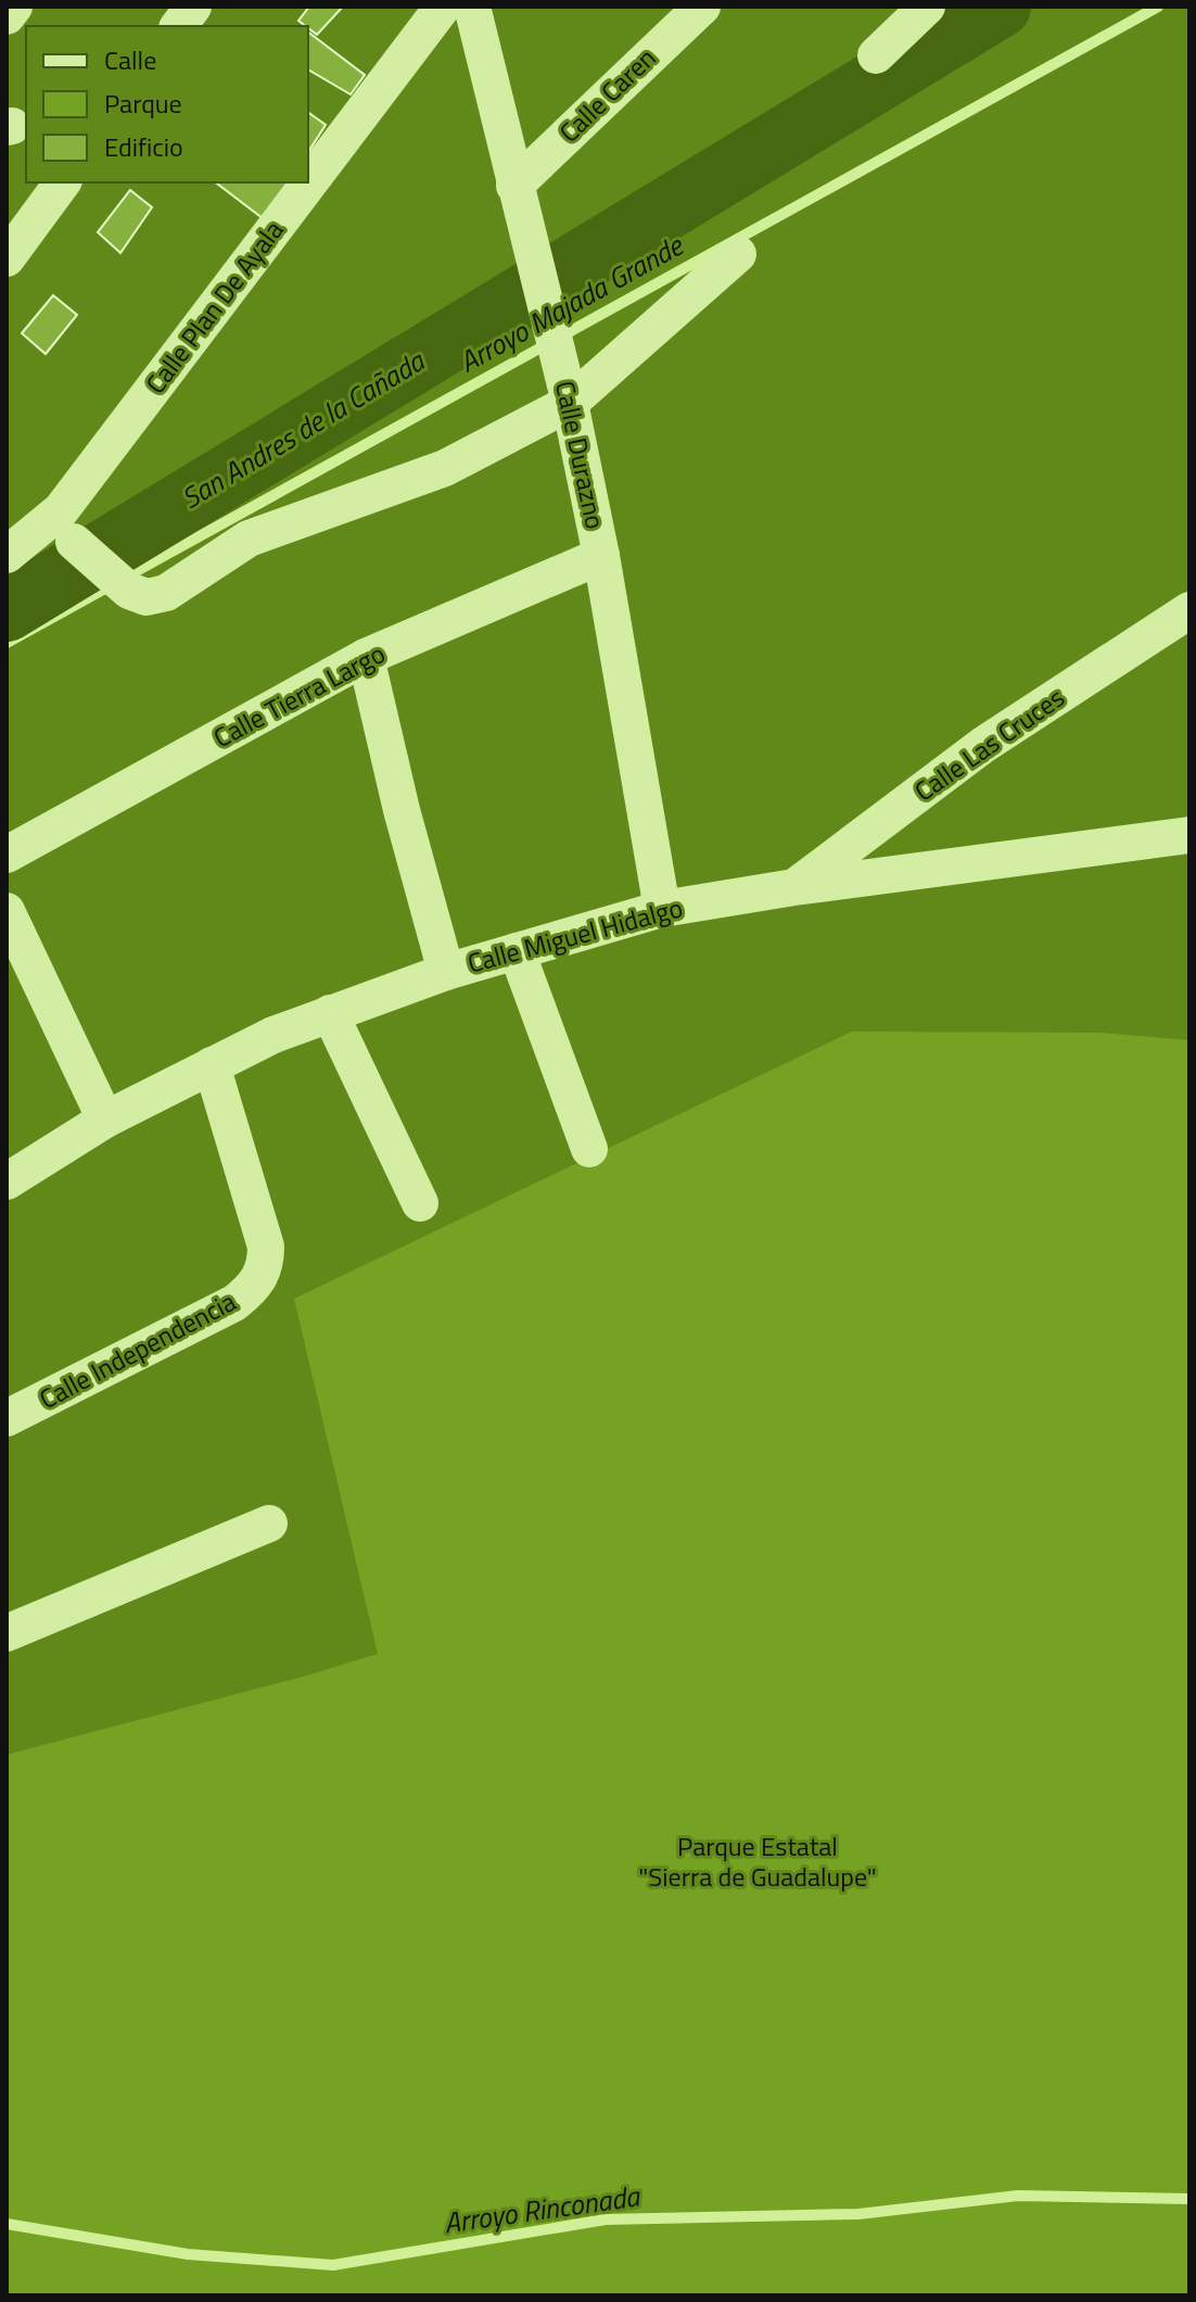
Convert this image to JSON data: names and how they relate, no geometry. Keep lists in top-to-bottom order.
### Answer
{
  "streets": {
    "street": [
      "Calle Caren",
      "Calle Plan De Ayala",
      "Calle Durazno",
      "Calle Tierra Largo",
      "Calle Las Cruces",
      "Calle Miguel Hidalgo",
      "Calle Independencia"
    ]
  },
  "crossings": [
    ["Calle Caren", "Calle Durazno"],
    ["Calle Durazno", "Calle Tierra Largo"],
    ["Calle Durazno", "Calle Miguel Hidalgo"],
    ["Calle Las Cruces", "Calle Miguel Hidalgo"],
    ["Calle Miguel Hidalgo", "Calle Independencia"]
  ],
  "water": ["Arroyo Majada Grande", "San Andres de la Cañada", "Arroyo Rinconada"],
  "parks": ["Parque Estatal \"Sierra de Guadalupe\""],
  "legend": ["Calle", "Parque", "Edificio"]
}
